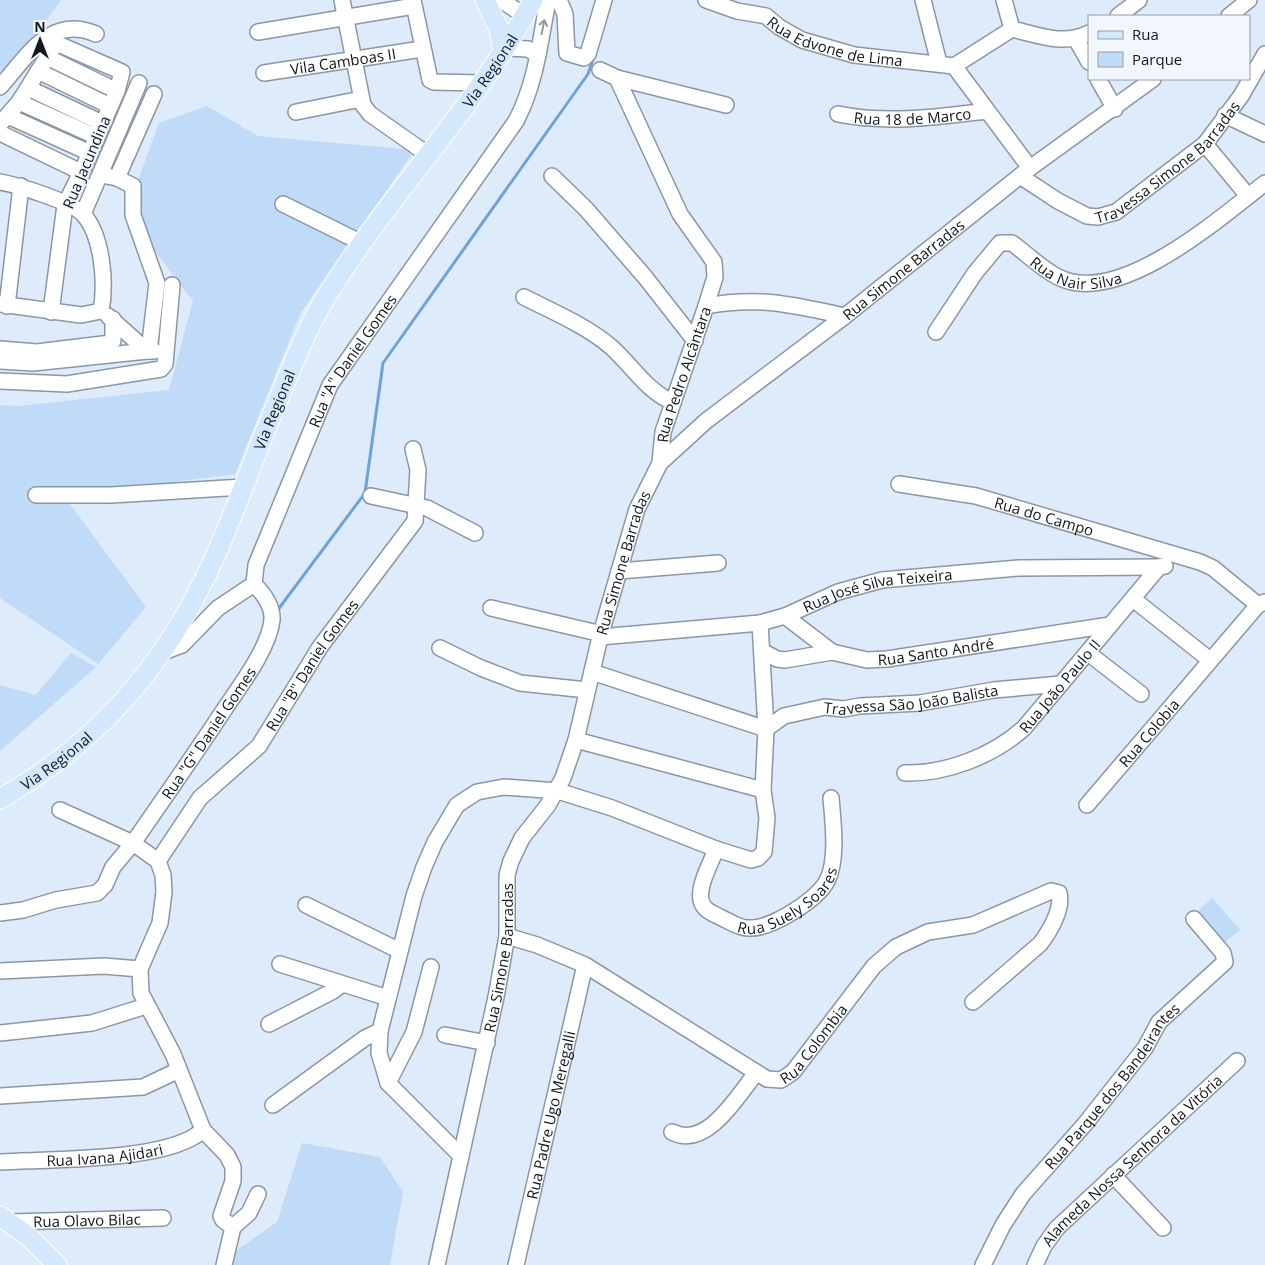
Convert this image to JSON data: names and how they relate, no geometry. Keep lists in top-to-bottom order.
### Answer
{
  "streets": {
    "main road": ["Via Regional"],
    "street": [
      "Rua Edvone de Lima",
      "Vila Camboas II",
      "Rua 18 de Marco",
      "Travessa Simone Barradas",
      "Rua Jacundina",
      "Rua Nair Silva",
      "Rua Simone Barradas",
      "Rua \"A\" Daniel Gomes",
      "Rua Pedro Alcântara",
      "Rua do Campo",
      "Rua José Silva Teixeira",
      "Rua Santo André",
      "Rua \"B\" Daniel Gomes",
      "Rua João Paulo II",
      "Travessa São João Balista",
      "Rua \"G\" Daniel Gomes",
      "Rua Colobia",
      "Rua Suely Soares",
      "Rua Colombia",
      "Rua Parque dos Bandeirantes",
      "Rua Padre Ugo Meregalli",
      "Rua Ivana Ajidari",
      "Alameda Nossa Senhora da Vitória",
      "Rua Olavo Bilac"
    ]
  },
  "crossings": [
    ["Rua Edvone de Lima", "Travessa Simone Barradas"],
    ["Rua 18 de Marco", "Travessa Simone Barradas"],
    ["Travessa Simone Barradas", "Rua Simone Barradas"],
    ["Rua Simone Barradas", "Rua Pedro Alcântara"],
    ["Rua Simone Barradas", "Rua José Silva Teixeira"],
    ["Rua Simone Barradas", "Rua Colombia"],
    ["Rua \"A\" Daniel Gomes", "Rua \"G\" Daniel Gomes"],
    ["Rua do Campo", "Rua Colobia"],
    ["Rua José Silva Teixeira", "Rua João Paulo II"],
    ["Rua Santo André", "Rua João Paulo II"],
    ["Rua João Paulo II", "Travessa São João Balista"],
    ["Rua Colombia", "Rua Padre Ugo Meregalli"]
  ],
  "legend": ["Rua", "Parque"],
  "north": "top"
}
